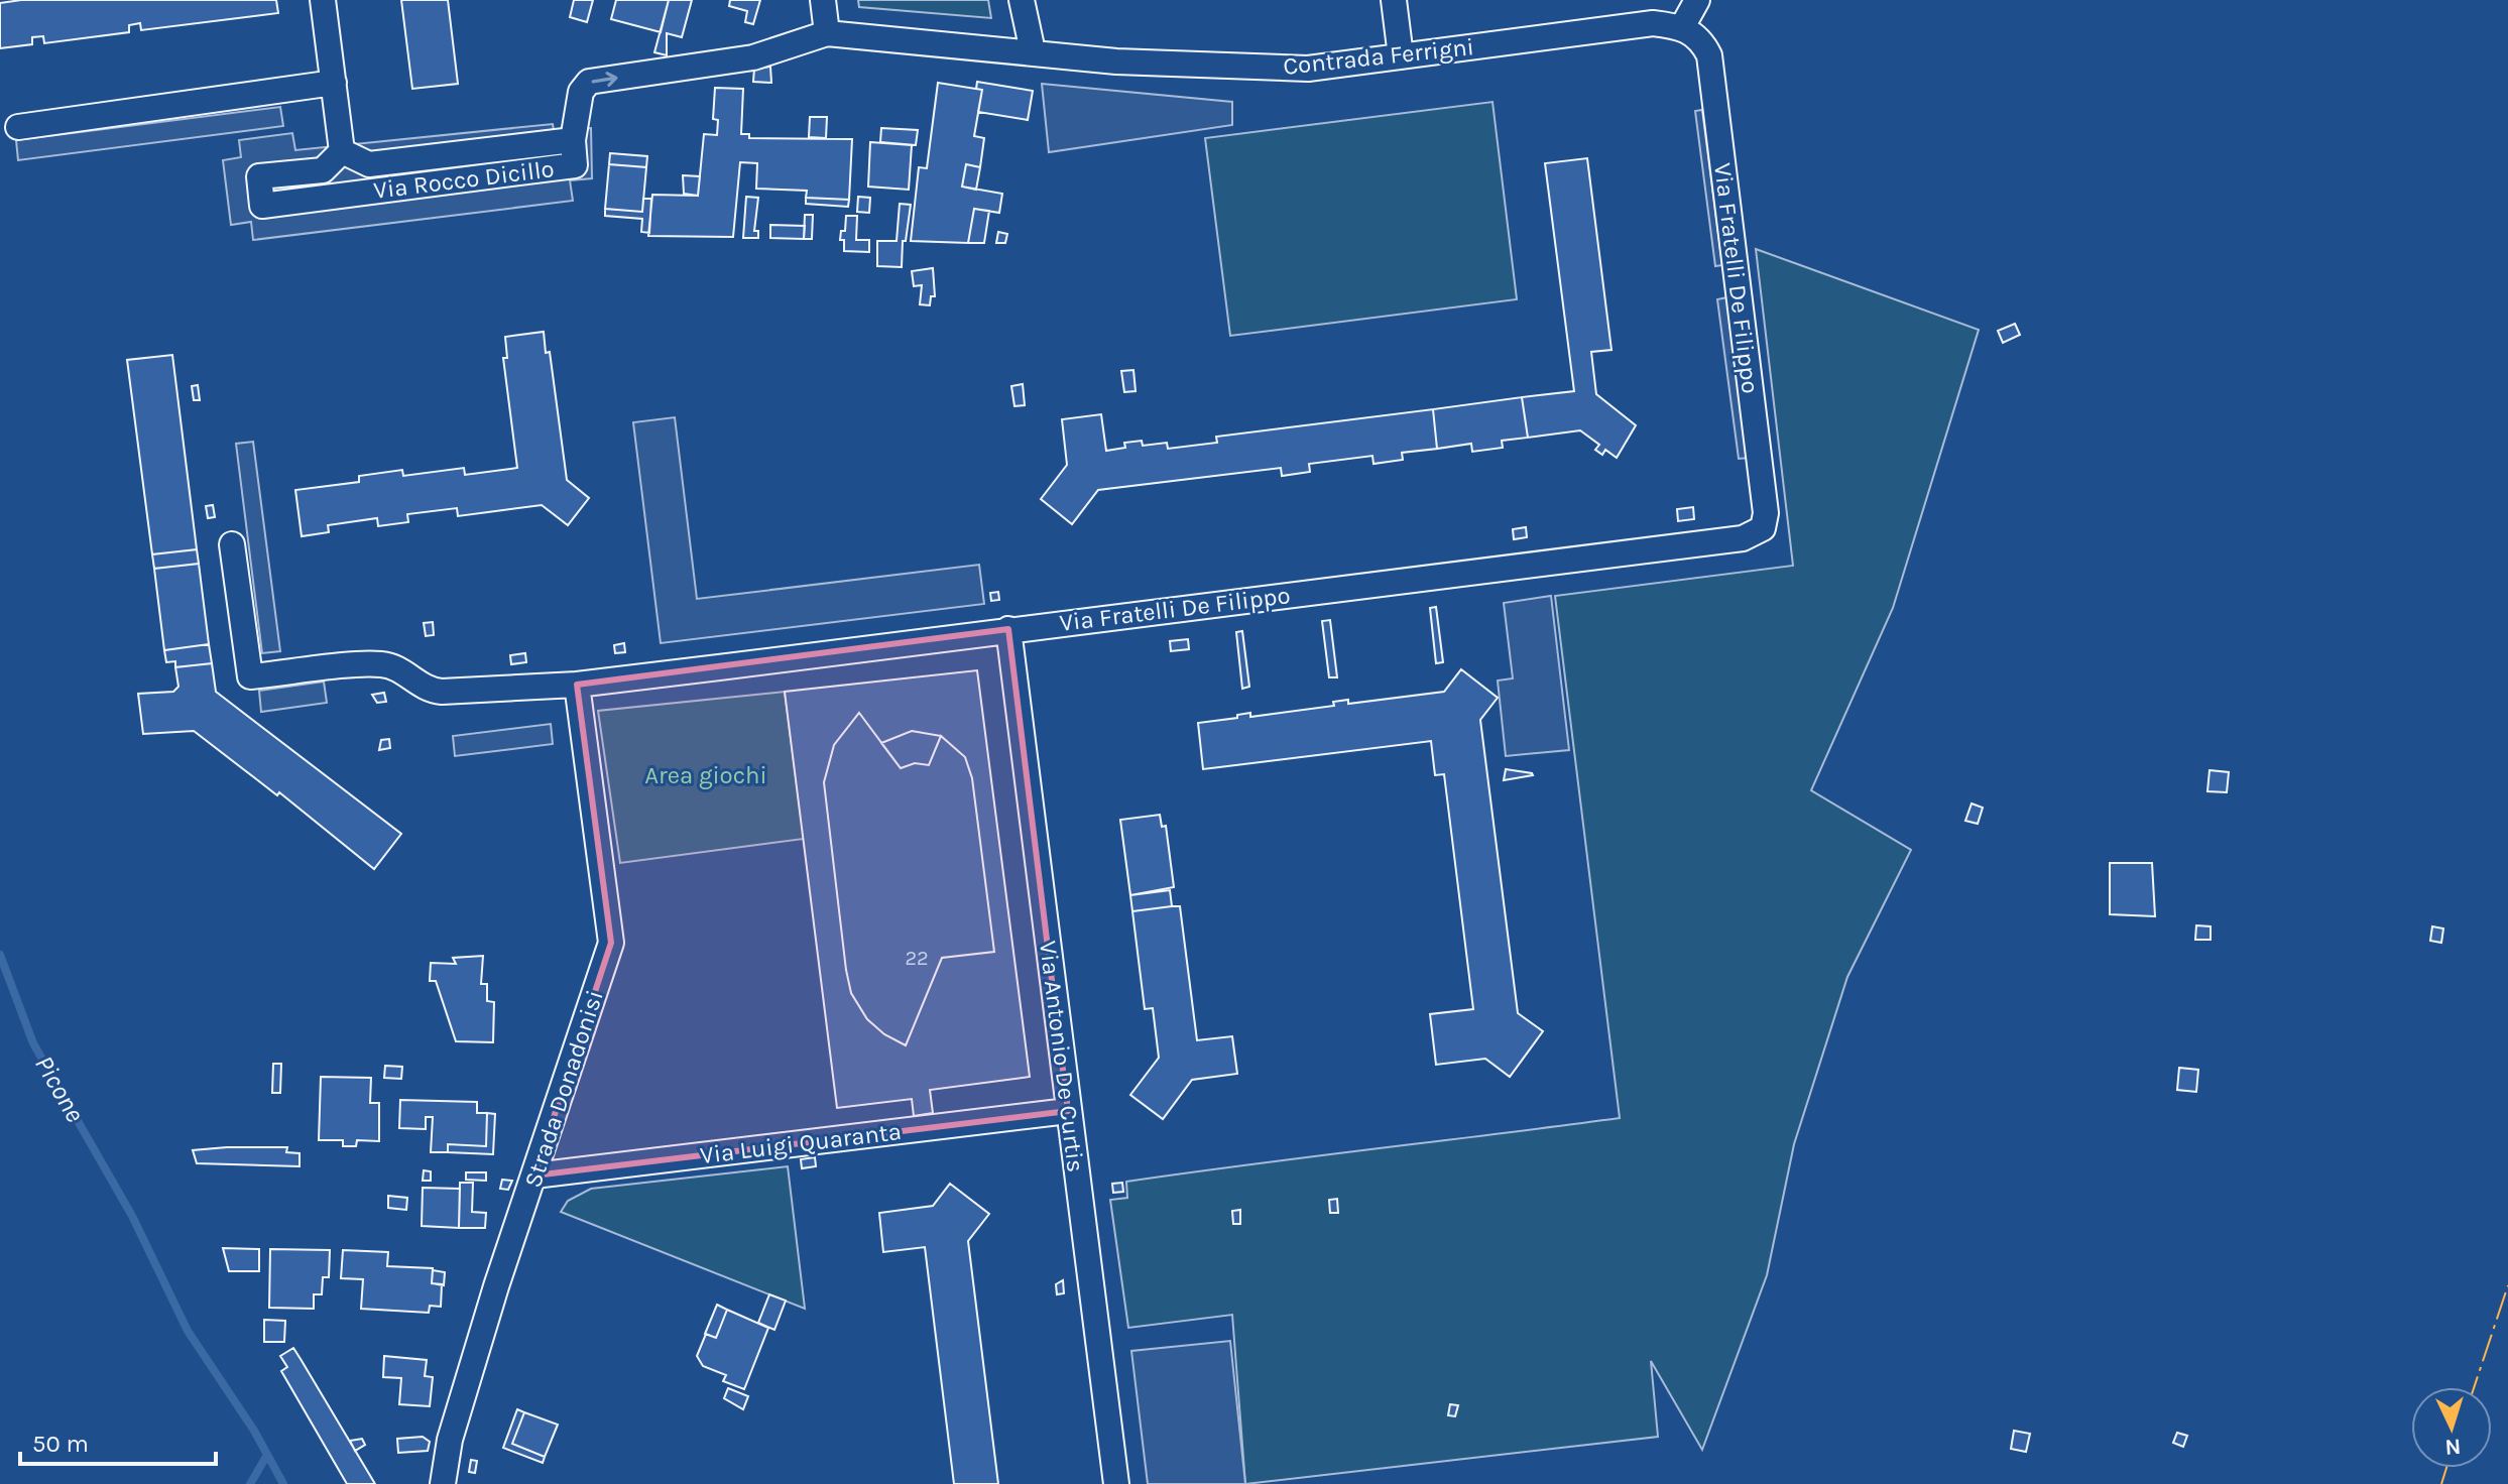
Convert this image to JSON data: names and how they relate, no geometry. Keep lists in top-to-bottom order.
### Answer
{
  "streets": {
    "street": [
      "Contrada Ferrigni",
      "Via Rocco Dicillo",
      "Via Fratelli De Filippo",
      "Via Antonio De Curtis",
      "Strada Donadonisi",
      "Via Luigi Quaranta"
    ]
  },
  "crossings": [
    ["Contrada Ferrigni", "Via Rocco Dicillo"],
    ["Contrada Ferrigni", "Via Fratelli De Filippo"],
    ["Via Fratelli De Filippo", "Via Antonio De Curtis"],
    ["Via Fratelli De Filippo", "Strada Donadonisi"],
    ["Via Antonio De Curtis", "Via Luigi Quaranta"],
    ["Strada Donadonisi", "Via Luigi Quaranta"]
  ],
  "water": ["Picone"],
  "parks": ["Area giochi"],
  "house_numbers": ["22"],
  "scale_bar": "50 m",
  "north": "bottom"
}
